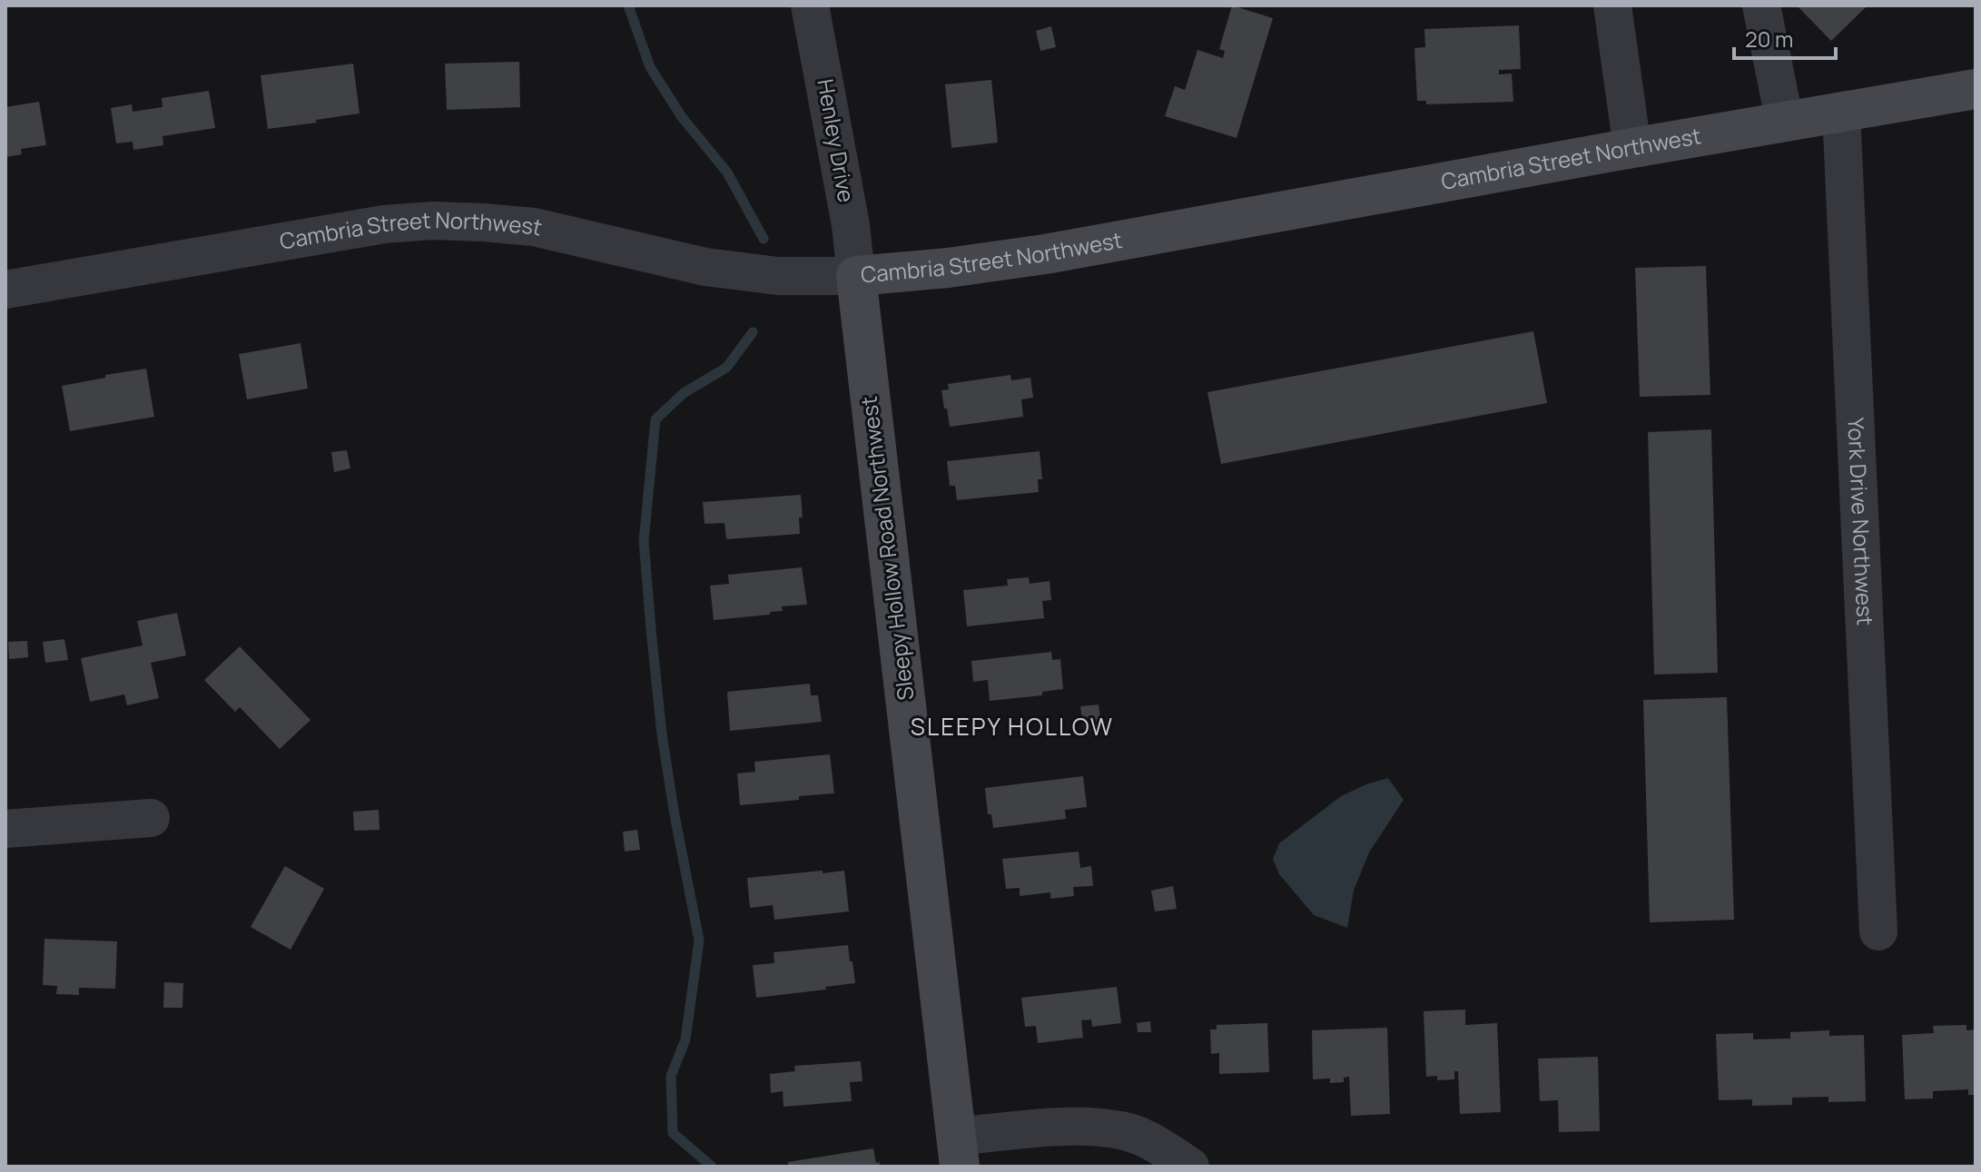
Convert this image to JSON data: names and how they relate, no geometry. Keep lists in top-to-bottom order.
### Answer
{
  "streets": {
    "street": [
      "Henley Drive",
      "Cambria Street Northwest",
      "York Drive Northwest",
      "Sleepy Hollow Road Northwest"
    ]
  },
  "crossings": [
    ["Henley Drive", "Cambria Street Northwest"],
    ["Henley Drive", "Sleepy Hollow Road Northwest"],
    ["Cambria Street Northwest", "York Drive Northwest"],
    ["Cambria Street Northwest", "Sleepy Hollow Road Northwest"]
  ],
  "districts": ["SLEEPY HOLLOW"],
  "scale_bar": "20 m"
}
